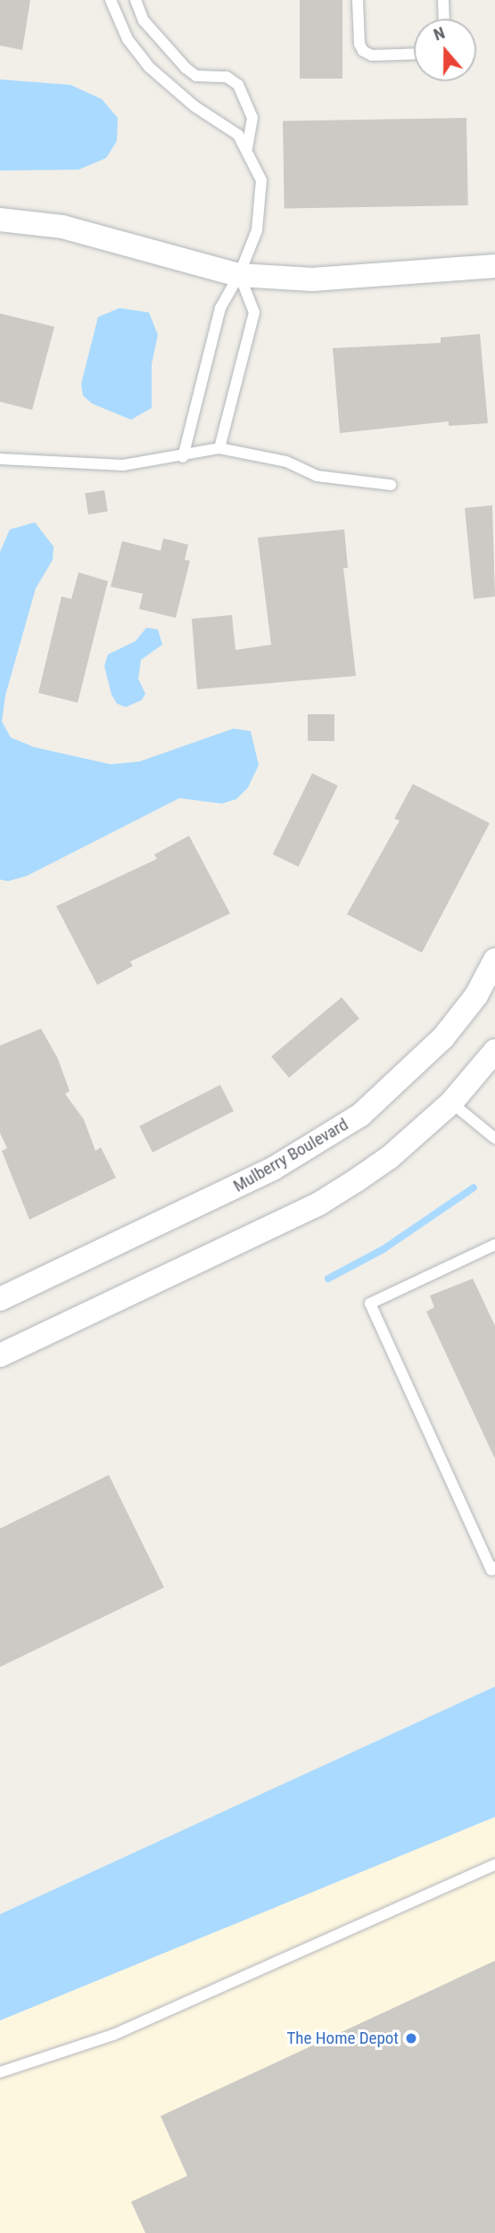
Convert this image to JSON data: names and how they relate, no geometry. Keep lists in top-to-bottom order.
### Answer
{
  "streets": {
    "street": ["Mulberry Boulevard"]
  },
  "places": ["The Home Depot"],
  "north": "top"
}
